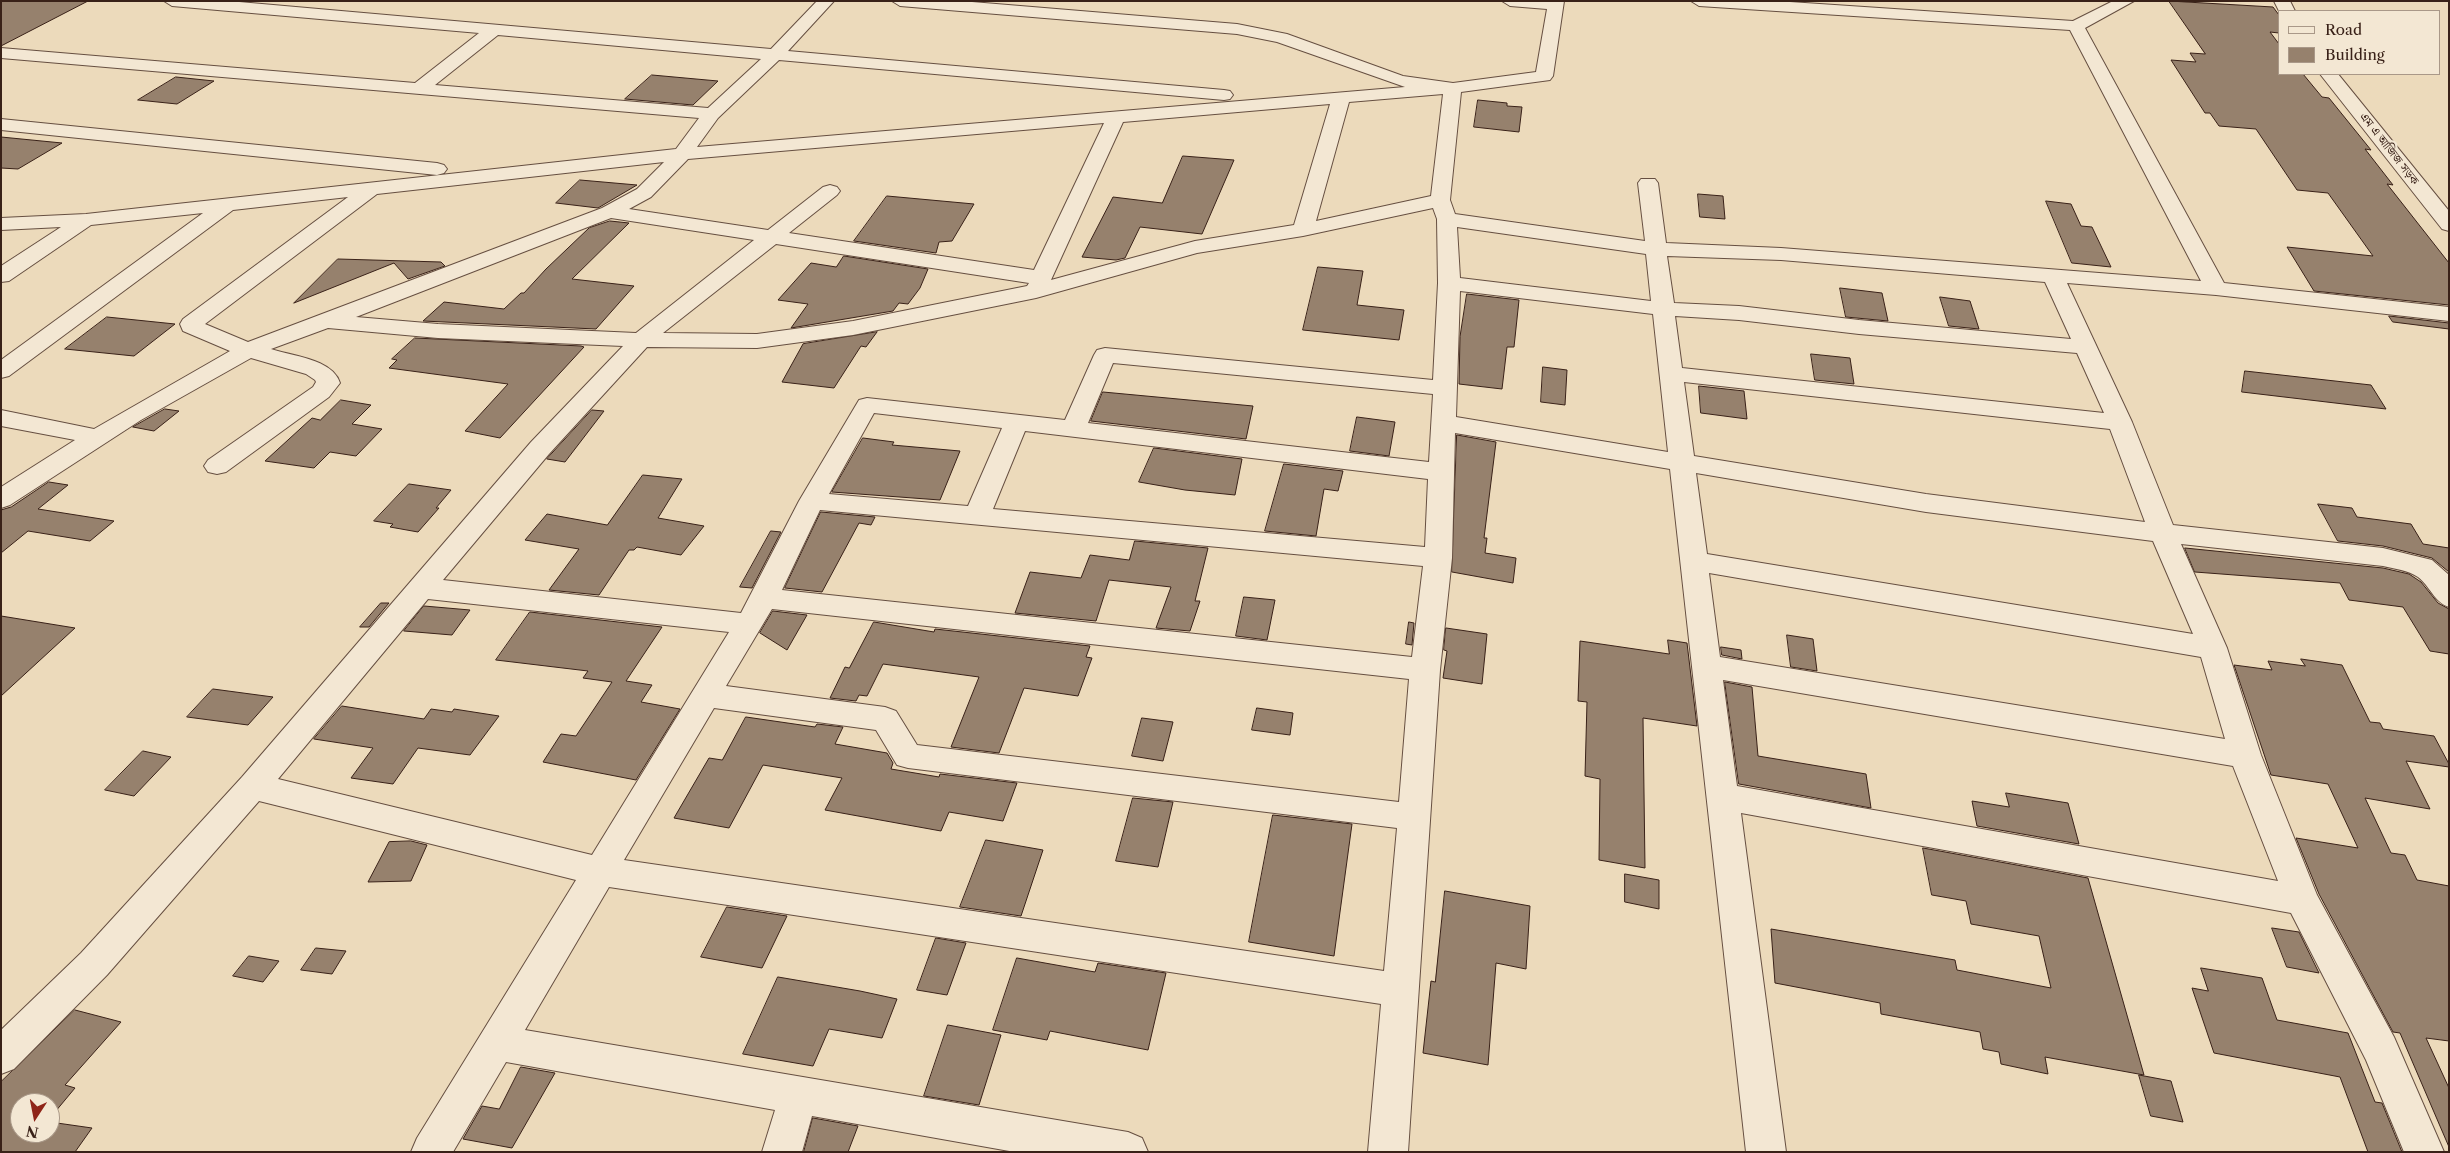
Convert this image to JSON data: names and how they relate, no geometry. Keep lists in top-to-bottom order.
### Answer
{
  "streets": {
    "street": ["এম এ আজিজ সড়ক"]
  },
  "legend": ["Road", "Building"],
  "north": "bottom"
}
